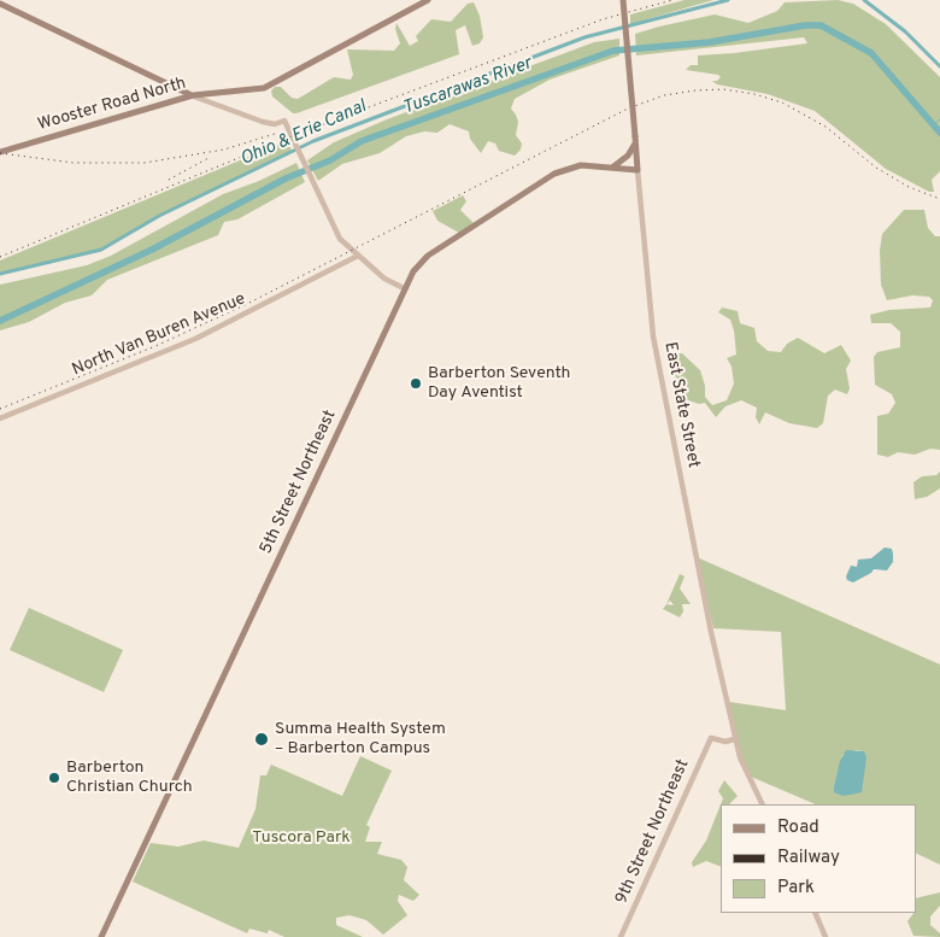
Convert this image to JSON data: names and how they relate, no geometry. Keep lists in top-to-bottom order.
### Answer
{
  "streets": {
    "main road": ["Wooster Road North", "East State Street", "5th Street Northeast"],
    "street": ["North Van Buren Avenue", "9th Street Northeast"]
  },
  "crossings": [
    ["East State Street", "5th Street Northeast"],
    ["East State Street", "9th Street Northeast"]
  ],
  "water": ["Tuscarawas River", "Ohio & Erie Canal"],
  "parks": ["Tuscora Park"],
  "places": ["Barberton Seventh Day Aventist", "Summa Health System – Barberton Campus", "Barberton Christian Church"],
  "legend": ["Road", "Railway", "Park"]
}
